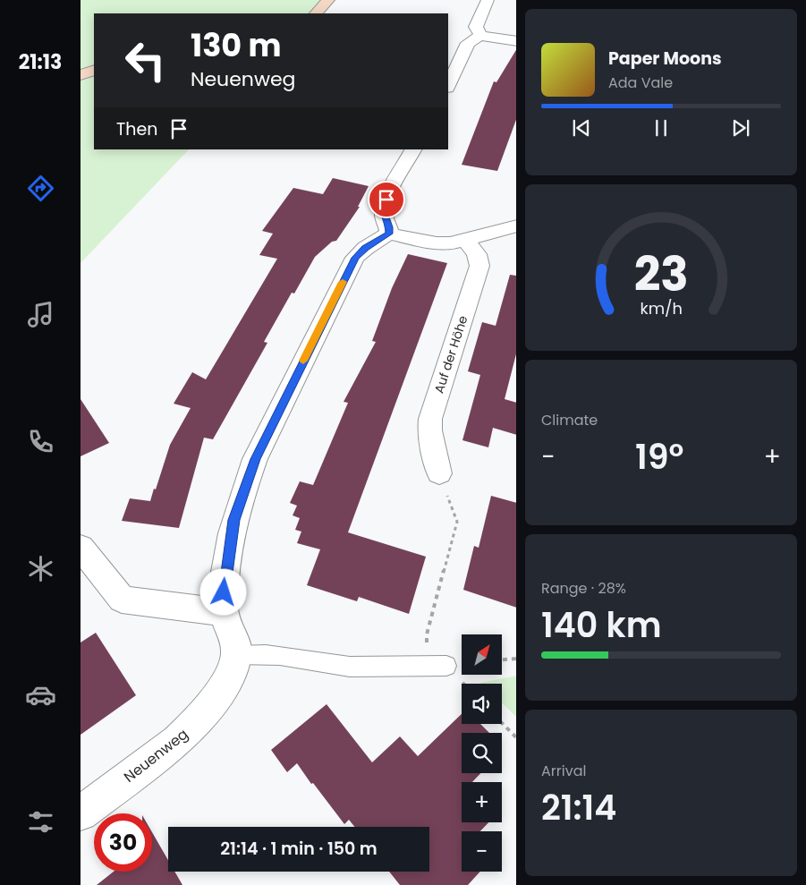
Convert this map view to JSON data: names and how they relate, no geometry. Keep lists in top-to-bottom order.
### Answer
{
  "streets": {
    "street": ["Auf der Höhe", "Neuenweg"]
  },
  "north": "top right",
  "page": {
    "tabs": "21:13",
    "turn": ["130 m", "Neuenweg"],
    "song": ["Paper Moons", "Ada Vale"],
    "then": "Then",
    "tile": [
      "Climate",
      ["Range · 28%", "140 km"],
      ["Arrival", "21:14"]
    ],
    "heat": ["−", "19°", "+"],
    "map_buttons": ["+", "−"],
    "limit": "30",
    "trip": "21:14 · 1 min · 150 m",
    "gauge": ["23", "km/h"]
  }
}
